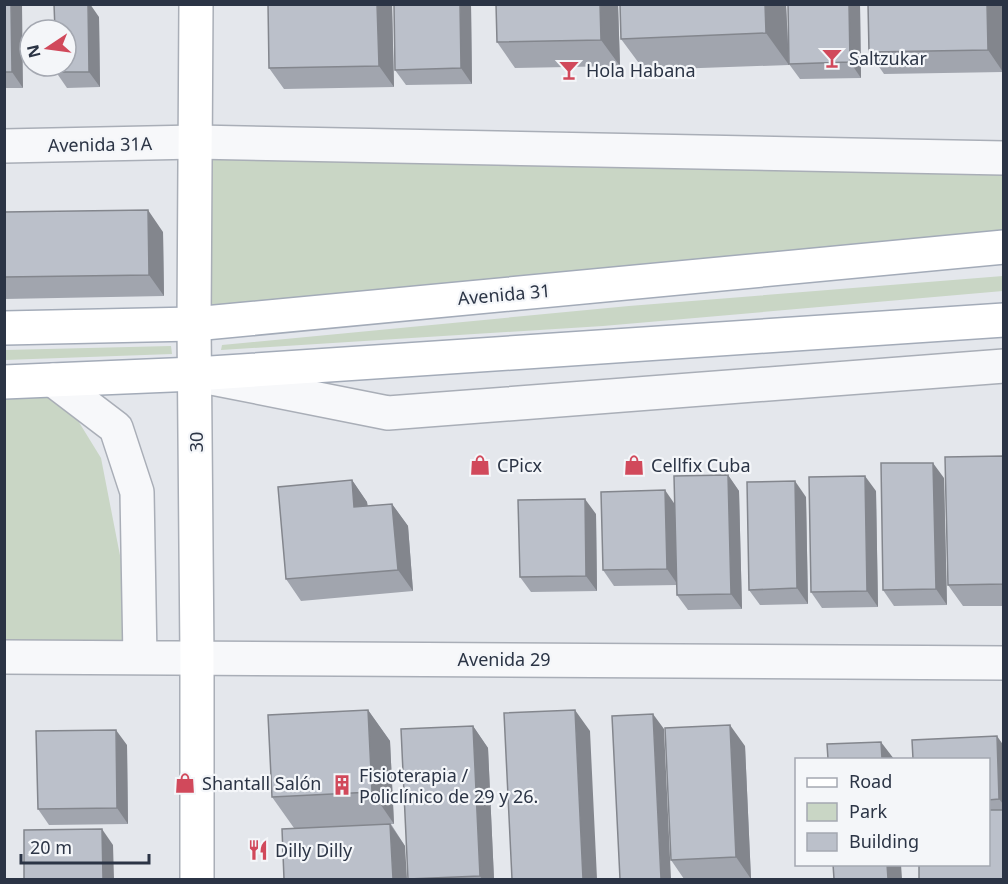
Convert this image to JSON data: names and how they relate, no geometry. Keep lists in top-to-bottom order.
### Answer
{
  "streets": {
    "main road": ["Avenida 31", "30"],
    "street": ["Avenida 31A", "Avenida 29"]
  },
  "crossings": [
    ["Avenida 31A", "30"],
    ["Avenida 31", "30"],
    ["30", "Avenida 29"]
  ],
  "places": {
    "bar": ["Saltzukar", "Hola Habana"],
    "shop": ["CPicx", "Cellfix Cuba", "Shantall Salón"],
    "building": ["Fisioterapia / Policlínico de 29 y 26."],
    "restaurant": ["Dilly Dilly"]
  },
  "legend": ["Road", "Park", "Building"],
  "scale_bar": "20 m",
  "north": "left"
}
